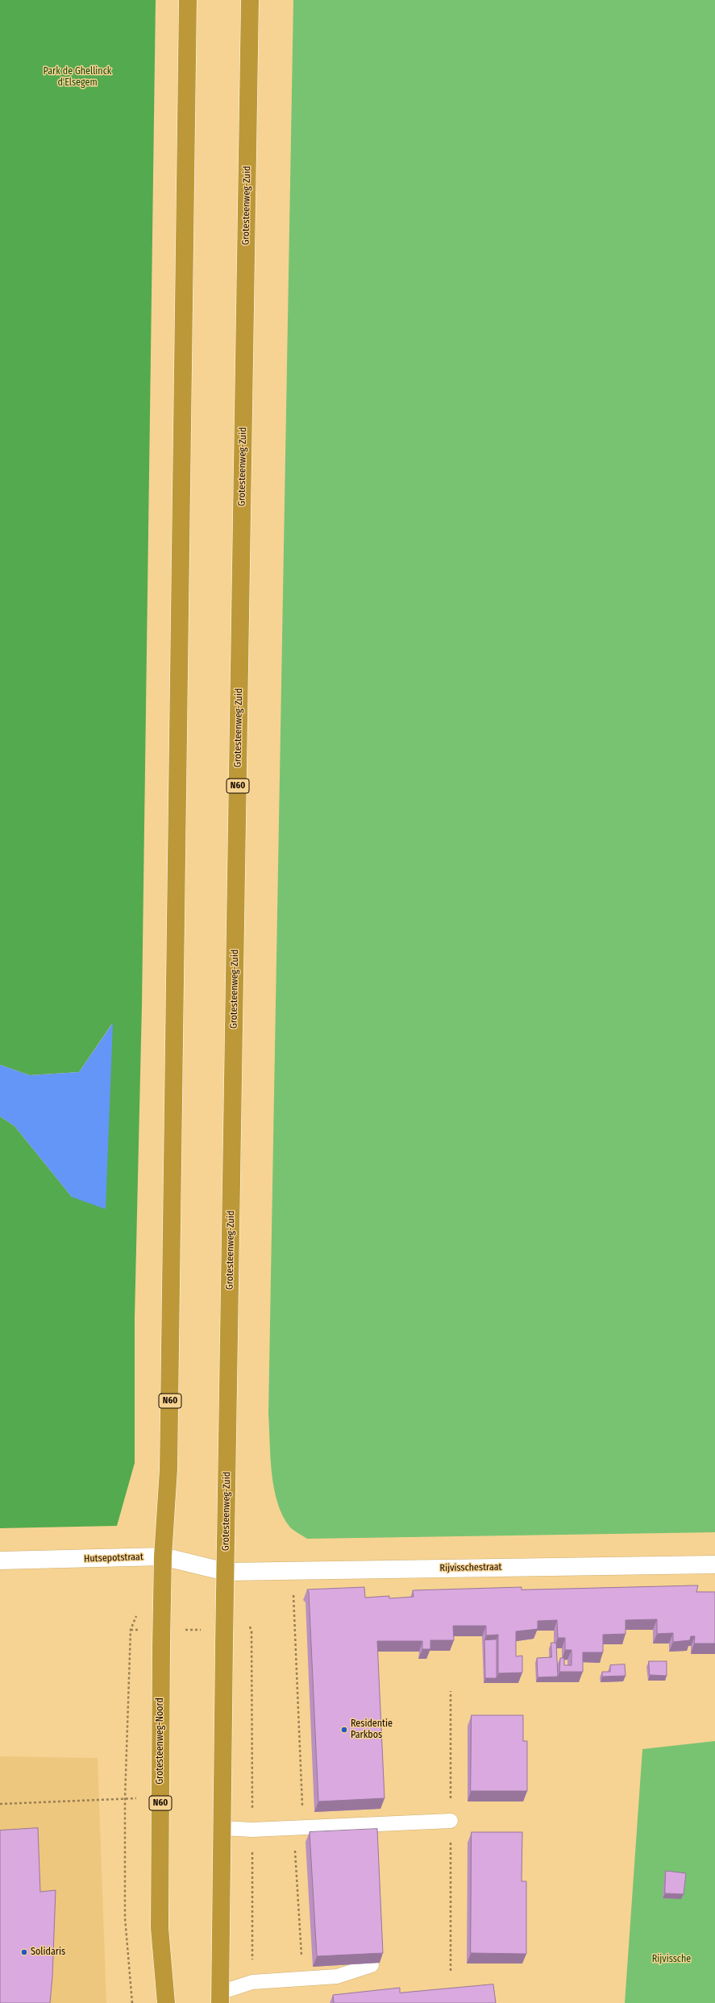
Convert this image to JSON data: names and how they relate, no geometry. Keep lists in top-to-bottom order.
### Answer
{
  "streets": {
    "highway": ["Grotesteenweg-Zuid", "N60", "Grotesteenweg-Noord"],
    "street": ["Hutsepotstraat", "Rijvisschestraat"]
  },
  "crossings": [
    ["Grotesteenweg-Zuid", "N60"],
    ["Grotesteenweg-Zuid", "Hutsepotstraat"],
    ["Grotesteenweg-Zuid", "Rijvisschestraat"],
    ["N60", "Hutsepotstraat"],
    ["N60", "Rijvisschestraat"],
    ["N60", "Grotesteenweg-Noord"],
    ["Hutsepotstraat", "Rijvisschestraat"],
    ["Hutsepotstraat", "Grotesteenweg-Noord"]
  ],
  "parks": ["Park de Ghellinck d'Elsegem", "Rijvissche"],
  "places": ["Residentie Parkbos", "Solidaris"]
}
